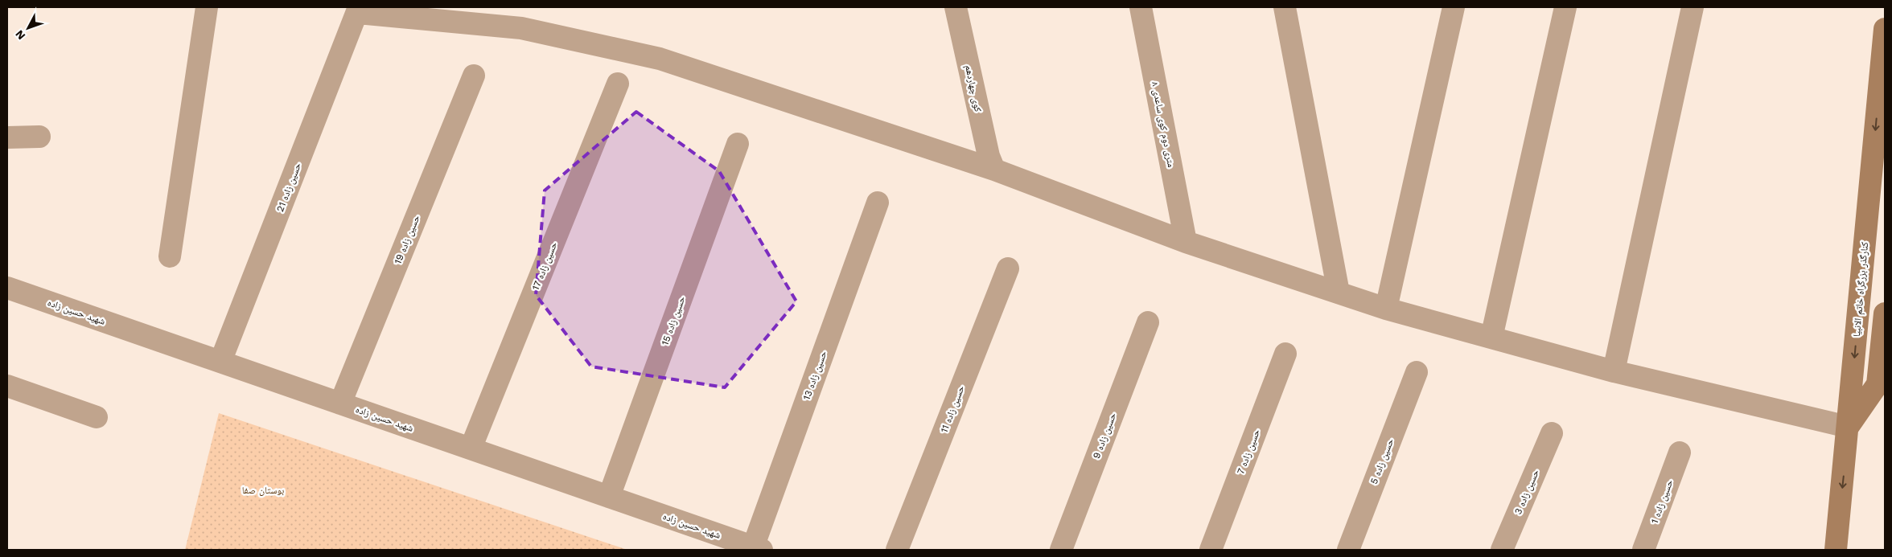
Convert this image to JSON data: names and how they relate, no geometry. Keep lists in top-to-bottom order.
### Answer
{
  "streets": {
    "main road": ["کنارگذر بزرگراه خاتم الانبیا"],
    "street": [
      "کوی چهاردهم",
      "۸ متری دوم کوی ساعدی",
      "حسین زاده 21",
      "حسین زاده 19",
      "حسین زاده 17",
      "شهید حسین زاده",
      "حسین زاده 15",
      "حسین زاده 13",
      "حسین زاده 11",
      "حسین زاده 9",
      "حسین زاده 7",
      "حسین زاده 5",
      "حسین زاده 3",
      "حسین زاده 1"
    ]
  },
  "crossings": [
    ["حسین زاده 21", "شهید حسین زاده"],
    ["حسین زاده 19", "شهید حسین زاده"],
    ["حسین زاده 17", "شهید حسین زاده"],
    ["شهید حسین زاده", "حسین زاده 15"],
    ["شهید حسین زاده", "حسین زاده 13"]
  ],
  "one_way": ["کنارگذر بزرگراه خاتم الانبیا"],
  "parks": ["بوستان صفا"],
  "north": "bottom left"
}
